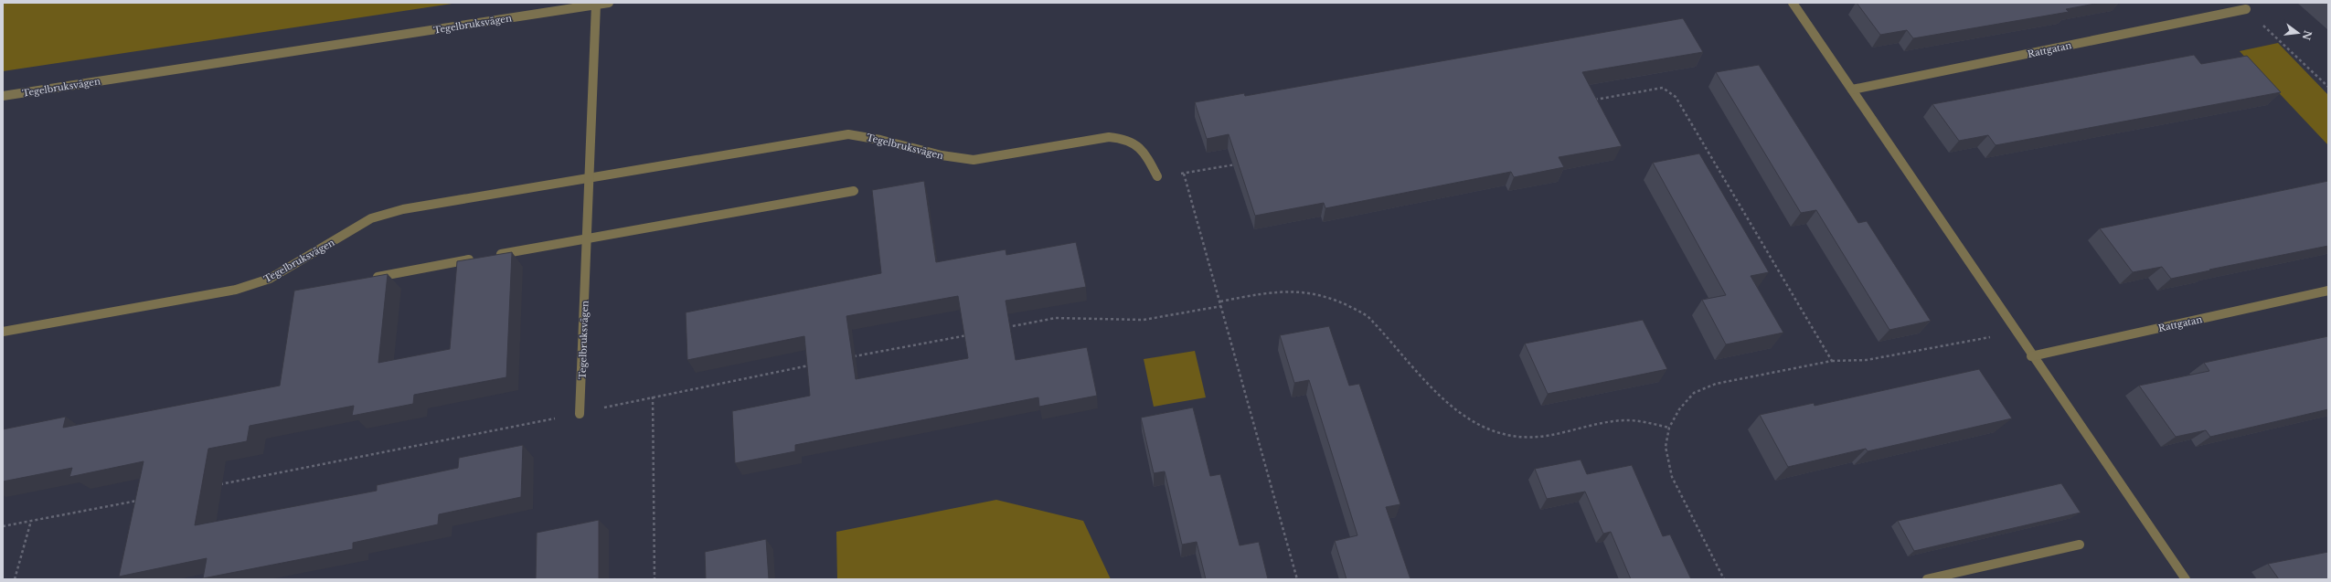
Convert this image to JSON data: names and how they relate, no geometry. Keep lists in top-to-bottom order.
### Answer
{
  "streets": {
    "street": ["Tegelbruksvägen", "Rattgatan"]
  },
  "north": "right"
}
